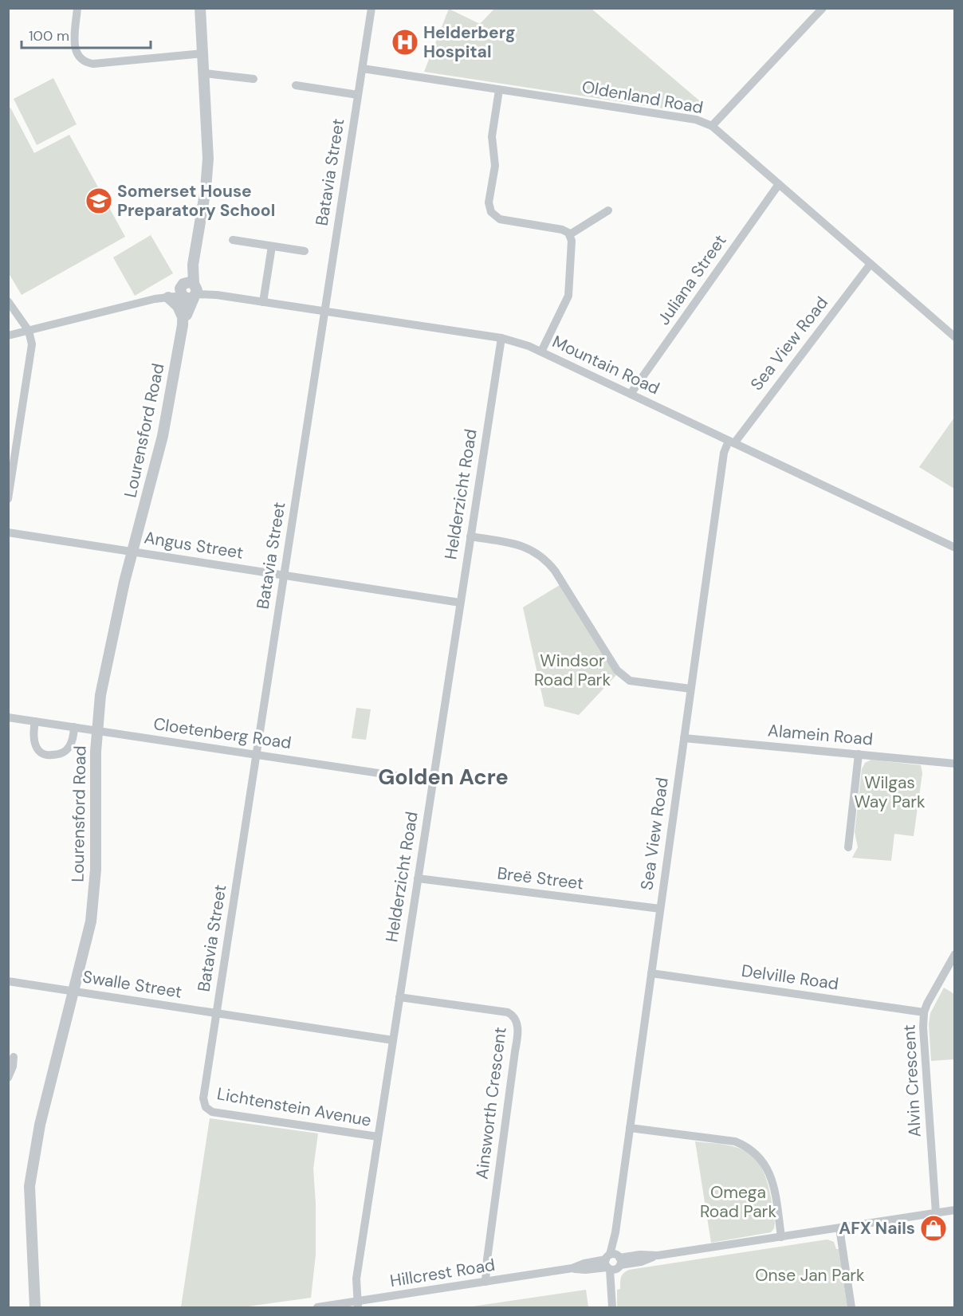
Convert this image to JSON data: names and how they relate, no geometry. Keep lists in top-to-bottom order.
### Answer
{
  "streets": {
    "street": [
      "Oldenland Road",
      "Batavia Street",
      "Juliana Street",
      "Sea View Road",
      "Mountain Road",
      "Lourensford Road",
      "Helderzicht Road",
      "Angus Street",
      "Cloetenberg Road",
      "Alamein Road",
      "Breë Street",
      "Delville Road",
      "Swalle Street",
      "Alvin Crescent",
      "Ainsworth Crescent",
      "Lichtenstein Avenue",
      "Hillcrest Road"
    ]
  },
  "crossings": [
    ["Oldenland Road", "Batavia Street"],
    ["Oldenland Road", "Juliana Street"],
    ["Oldenland Road", "Sea View Road"],
    ["Batavia Street", "Mountain Road"],
    ["Batavia Street", "Angus Street"],
    ["Batavia Street", "Cloetenberg Road"],
    ["Batavia Street", "Swalle Street"],
    ["Batavia Street", "Lichtenstein Avenue"],
    ["Juliana Street", "Mountain Road"],
    ["Sea View Road", "Mountain Road"],
    ["Sea View Road", "Alamein Road"],
    ["Sea View Road", "Breë Street"],
    ["Sea View Road", "Delville Road"],
    ["Sea View Road", "Hillcrest Road"],
    ["Mountain Road", "Lourensford Road"],
    ["Mountain Road", "Helderzicht Road"],
    ["Lourensford Road", "Angus Street"],
    ["Lourensford Road", "Cloetenberg Road"],
    ["Lourensford Road", "Swalle Street"],
    ["Helderzicht Road", "Angus Street"],
    ["Helderzicht Road", "Cloetenberg Road"],
    ["Helderzicht Road", "Breë Street"],
    ["Helderzicht Road", "Swalle Street"],
    ["Helderzicht Road", "Ainsworth Crescent"],
    ["Helderzicht Road", "Lichtenstein Avenue"],
    ["Helderzicht Road", "Hillcrest Road"],
    ["Delville Road", "Alvin Crescent"],
    ["Alvin Crescent", "Hillcrest Road"],
    ["Ainsworth Crescent", "Hillcrest Road"]
  ],
  "districts": ["Golden Acre"],
  "parks": [
    "Windsor Road Park",
    "Wilgas Way Park",
    "Omega Road Park",
    "Onse Jan Park"
  ],
  "places": {
    "hospital": ["Helderberg Hospital"],
    "school or university": ["Somerset House Preparatory School"],
    "shop": ["AFX Nails"]
  },
  "scale_bar": "100 m"
}
